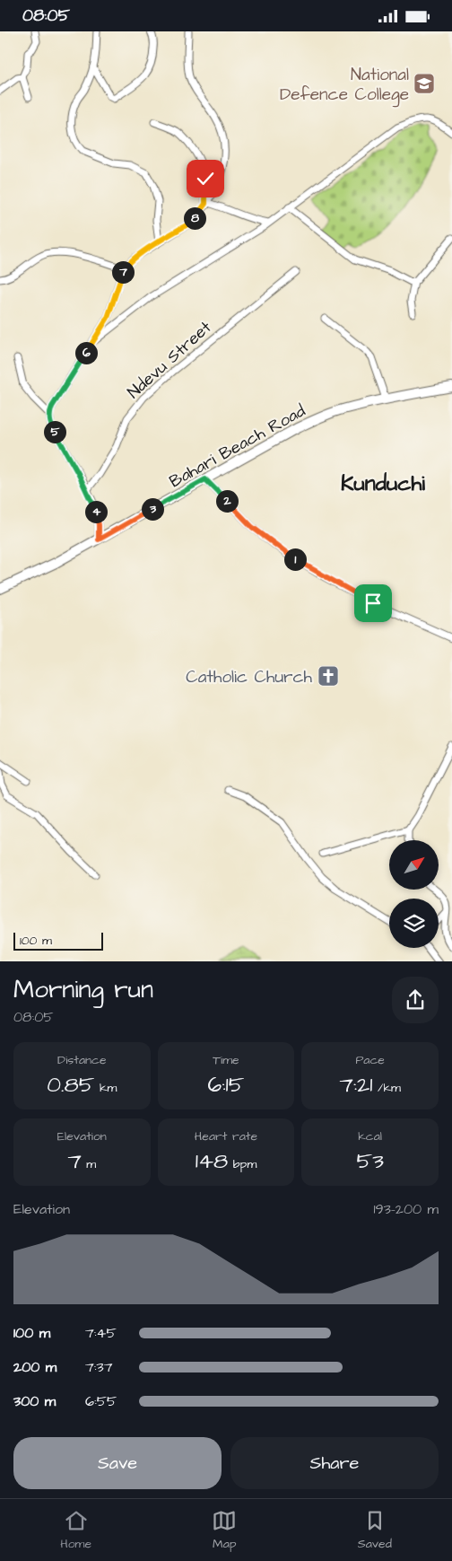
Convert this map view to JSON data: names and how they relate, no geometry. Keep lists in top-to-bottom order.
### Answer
{
  "streets": {
    "street": ["Ndevu Street", "Bahari Beach Road"]
  },
  "districts": ["Kunduchi"],
  "places": {
    "school or university": ["National Defence College"],
    "church": ["Catholic Church"]
  },
  "scale_bar": "100 m",
  "north": "top right",
  "page": {
    "status": "08:05",
    "pins": [
      "8",
      "7",
      "6",
      "5",
      "2",
      "3",
      "4",
      "1"
    ],
    "scale": "100 m",
    "heading": ["Morning run", "08:05"],
    "stats": [
      ["Distance", "0.85 km"],
      ["Time", "6:15"],
      ["Pace", "7:21 /km"],
      ["Elevation", "7 m"],
      ["Heart rate", "148 bpm"],
      ["kcal", "53"]
    ],
    "chart": ["Elevation", "193–200 m"],
    "list": [
      {
        "name": "100 m",
        "note": "7:45"
      },
      {
        "name": "200 m",
        "note": "7:37"
      },
      {
        "name": "300 m",
        "note": "6:55"
      }
    ],
    "buttons": ["Save", "Share"],
    "tabs": ["Home", "Map", "Saved"]
  }
}
